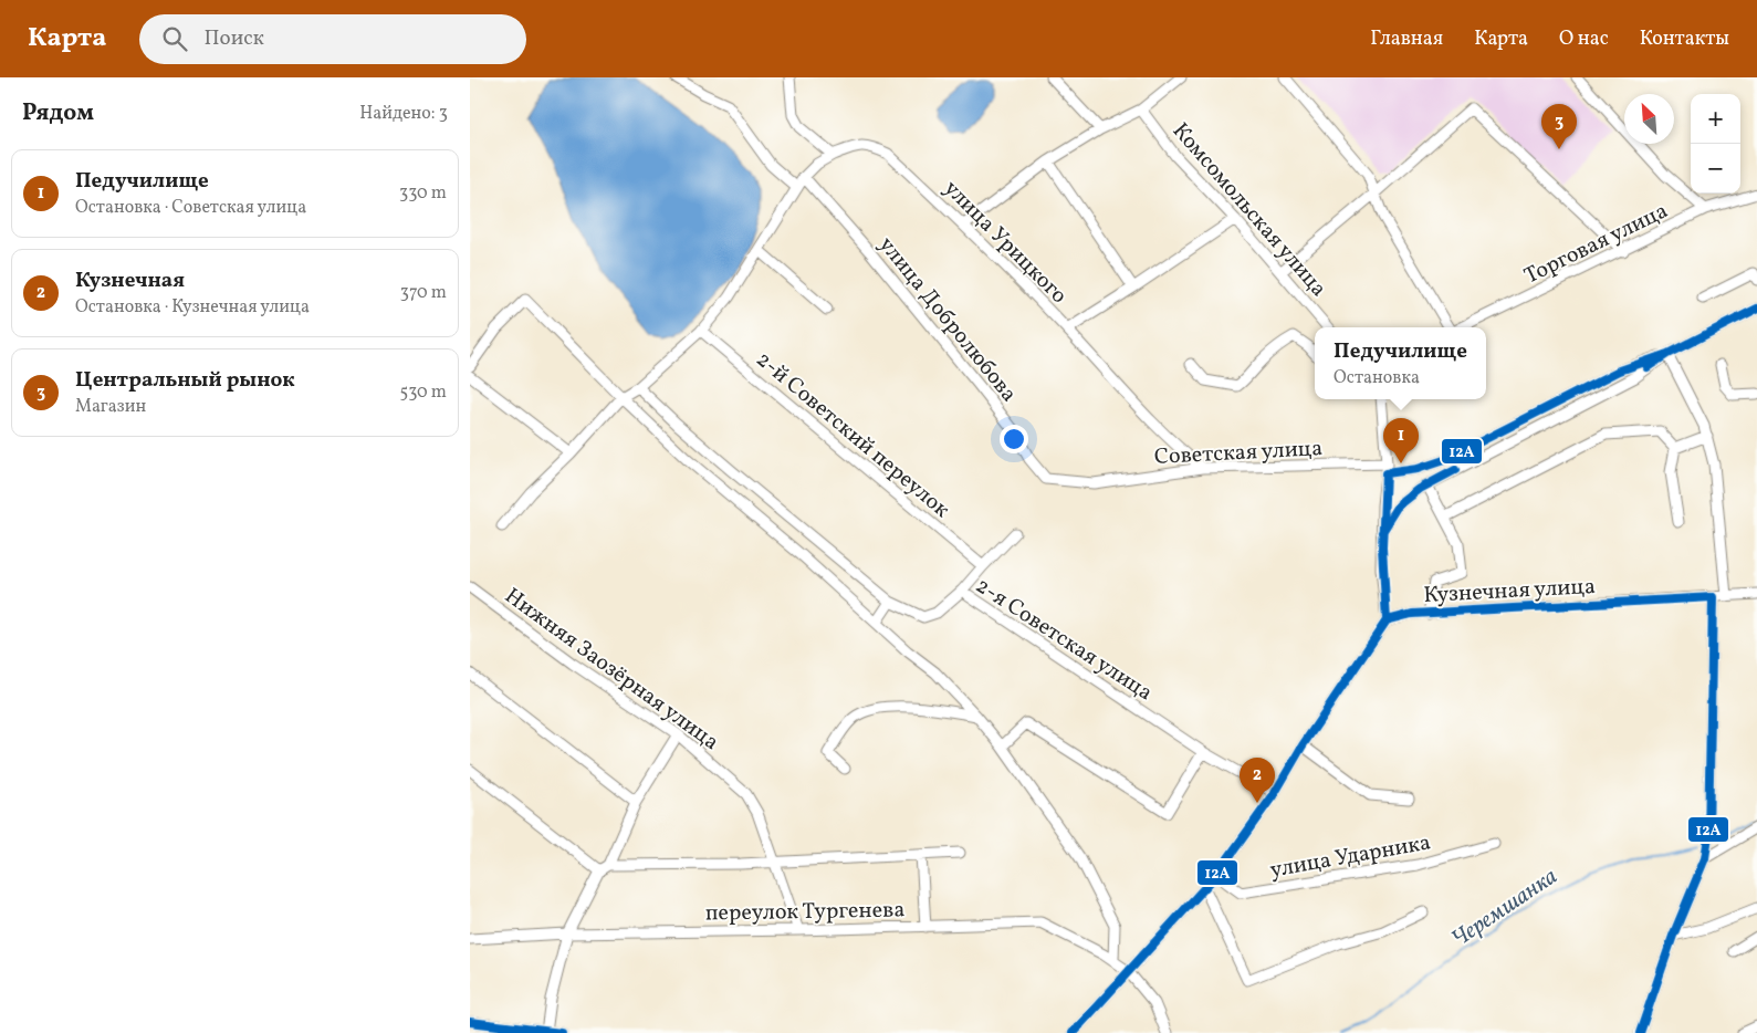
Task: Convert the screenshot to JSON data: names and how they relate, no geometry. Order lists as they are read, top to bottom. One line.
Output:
{"streets":{"street":["Комсомольская улица","улица Урицкого","Торговая улица","улица Добролюбова","2-й Советский переулок","Советская улица","Кузнечная улица","2-я Советская улица","Нижняя Заозёрная улица","улица Ударника","переулок Тургенева"]},"crossings":[["улица Урицкого","улица Добролюбова"],["улица Урицкого","2-й Советский переулок"],["улица Урицкого","Советская улица"],["улица Урицкого","2-я Советская улица"],["улица Добролюбова","Советская улица"],["Нижняя Заозёрная улица","переулок Тургенева"]],"water":["Черемшанка"],"lines":["transit line 12А"],"north":"top left","page":{"header":"Карта","search":"Поиск","nav":["Главная","Карта","О нас","Контакты"],"heading":["Рядом","Найдено: 3"],"map_buttons":["+","−"],"pins":["3","1","2"],"list":[{"mark":"1","name":"Педучилище","note":"Остановка · Советская улица","value":"330 m"},{"mark":"2","name":"Кузнечная","note":"Остановка · Кузнечная улица","value":"370 m"},{"mark":"3","name":"Центральный рынок","note":"Магазин","value":"530 m"}],"popup":["Педучилище","Остановка"]}}
